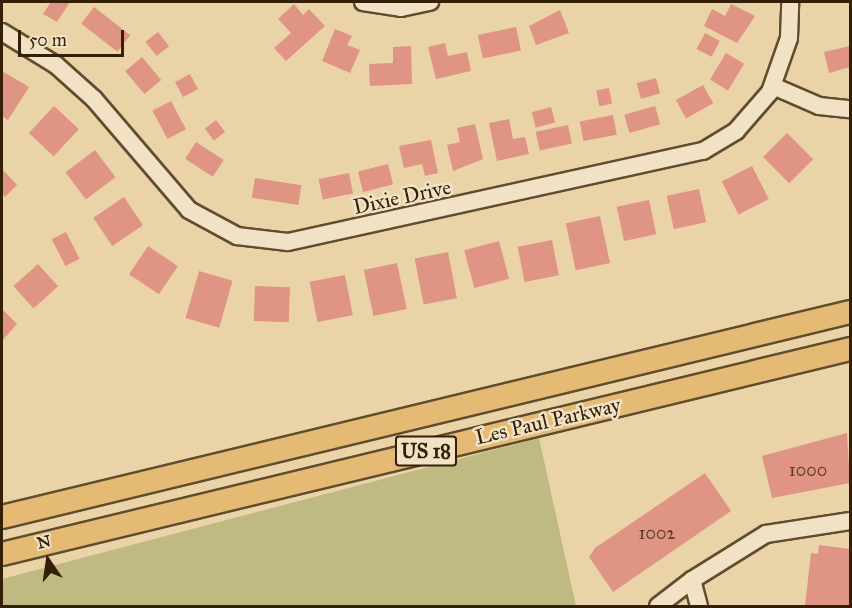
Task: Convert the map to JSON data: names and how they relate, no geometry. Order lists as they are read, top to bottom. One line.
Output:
{"streets":{"main road":["Les Paul Parkway","US 18"],"street":["Dixie Drive"]},"house_numbers":["1000","1002"],"scale_bar":"50 m","north":"top"}
